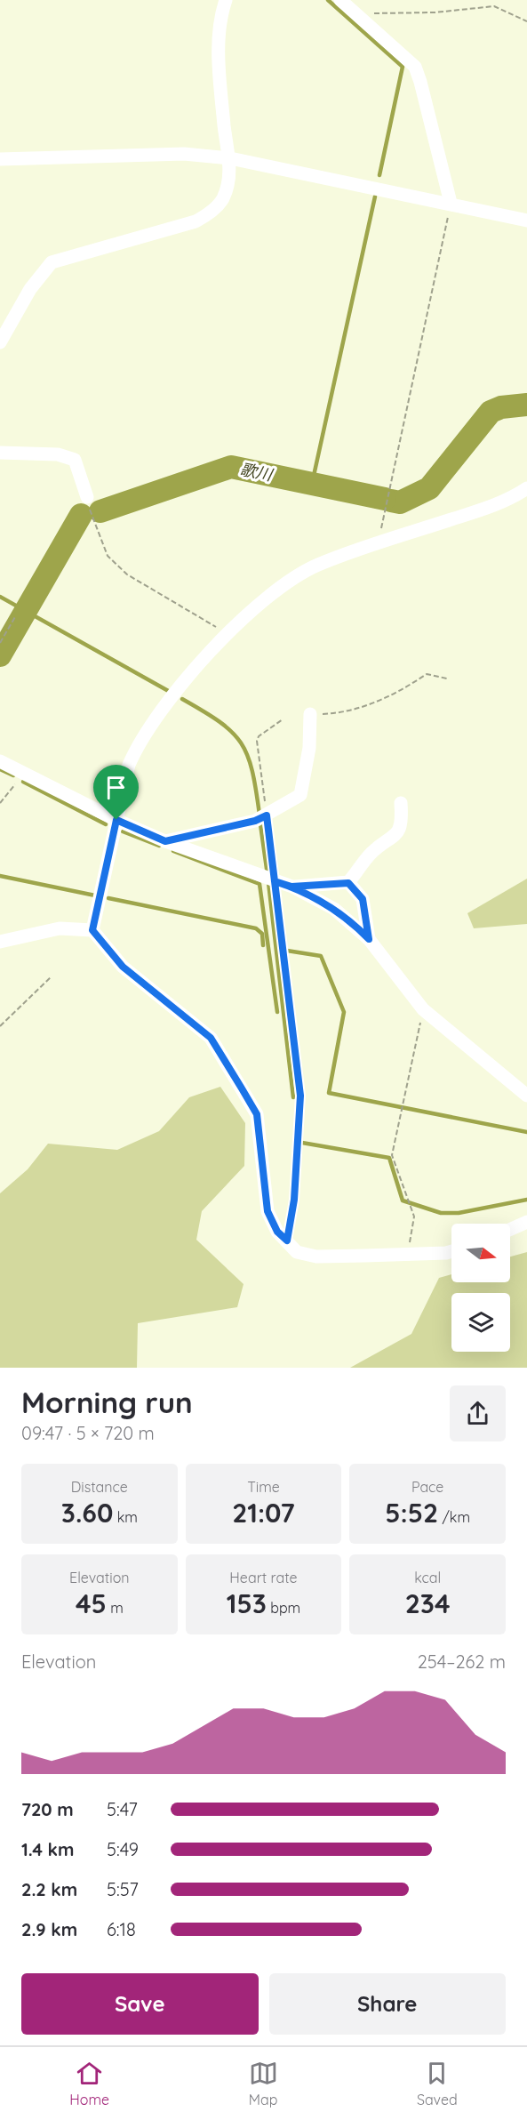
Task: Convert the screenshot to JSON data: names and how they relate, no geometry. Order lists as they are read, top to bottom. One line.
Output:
{"water":["歌川"],"north":"right","page":{"heading":["Morning run","09:47 · 5 × 720 m"],"stats":[["Distance","3.60 km"],["Time","21:07"],["Pace","5:52 /km"],["Elevation","45 m"],["Heart rate","153 bpm"],["kcal","234"]],"chart":["Elevation","254–262 m"],"list":[{"name":"720 m","note":"5:47"},{"name":"1.4 km","note":"5:49"},{"name":"2.2 km","note":"5:57"},{"name":"2.9 km","note":"6:18"}],"buttons":["Save","Share"],"tabs":["Home","Map","Saved"]}}
